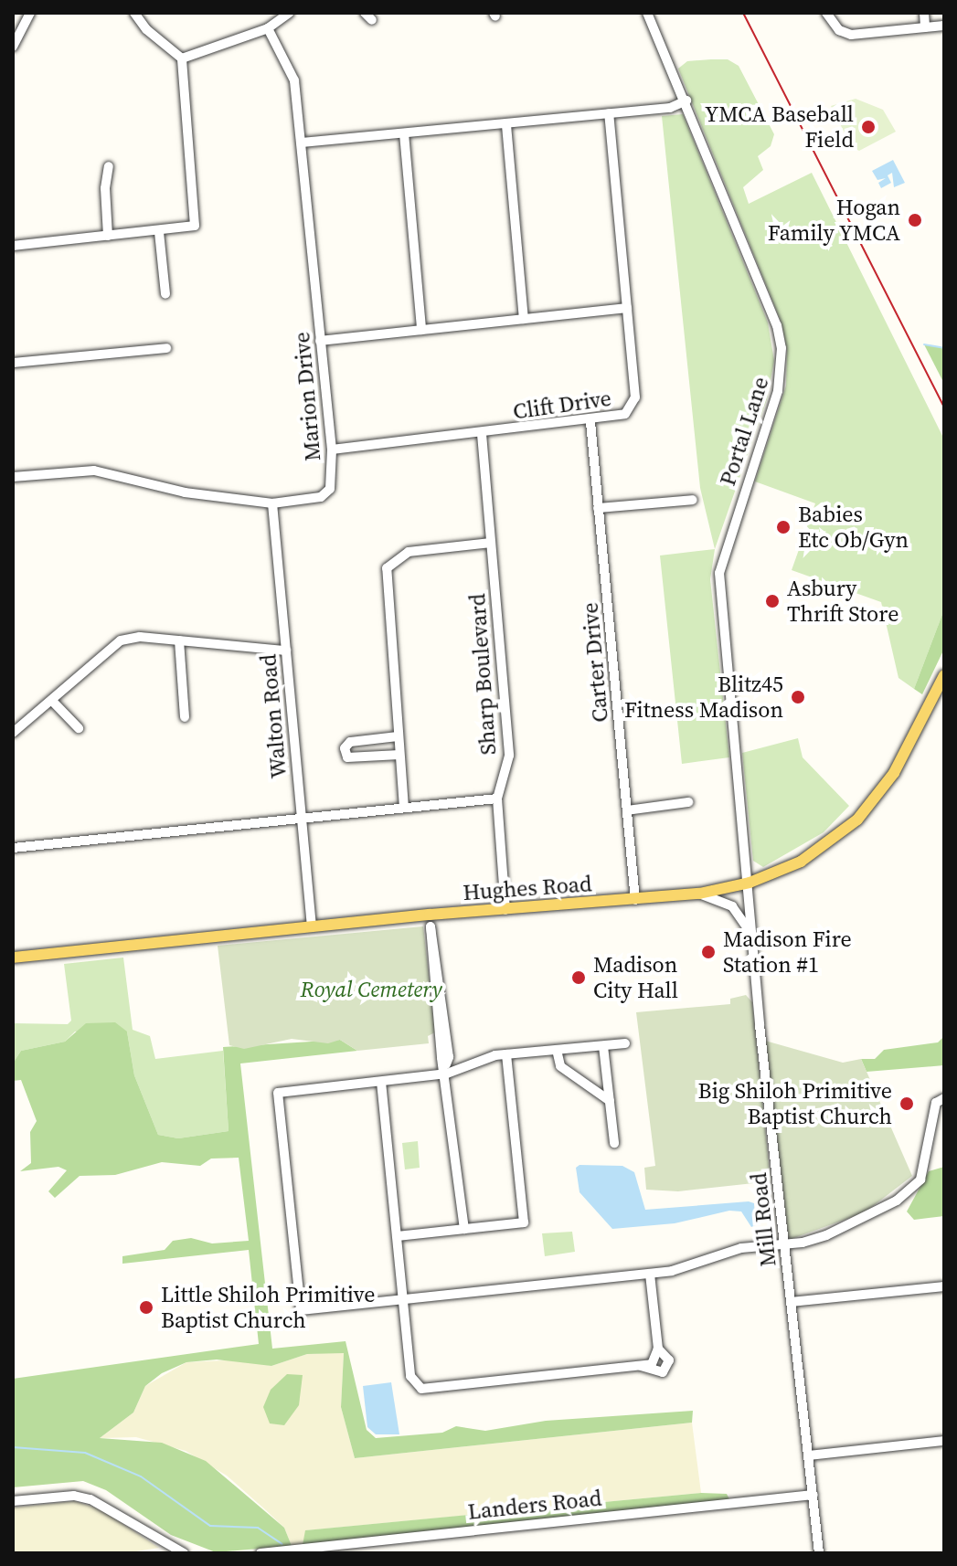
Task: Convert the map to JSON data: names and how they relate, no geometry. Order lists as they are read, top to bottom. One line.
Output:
{"streets":{"main road":["Hughes Road"],"street":["Marion Drive","Clift Drive","Portal Lane","Carter Drive","Sharp Boulevard","Walton Road","Mill Road","Landers Road"]},"crossings":[["Marion Drive","Clift Drive"],["Marion Drive","Walton Road"],["Clift Drive","Carter Drive"],["Clift Drive","Sharp Boulevard"],["Portal Lane","Hughes Road"],["Portal Lane","Mill Road"],["Carter Drive","Hughes Road"],["Sharp Boulevard","Hughes Road"],["Walton Road","Hughes Road"],["Hughes Road","Mill Road"],["Mill Road","Landers Road"]],"parks":["Royal Cemetery"],"places":["YMCA Baseball Field","Hogan Family YMCA","Babies Etc Ob/Gyn","Asbury Thrift Store","Blitz45 Fitness Madison","Madison Fire Station #1","Madison City Hall","Big Shiloh Primitive Baptist Church","Little Shiloh Primitive Baptist Church"]}
